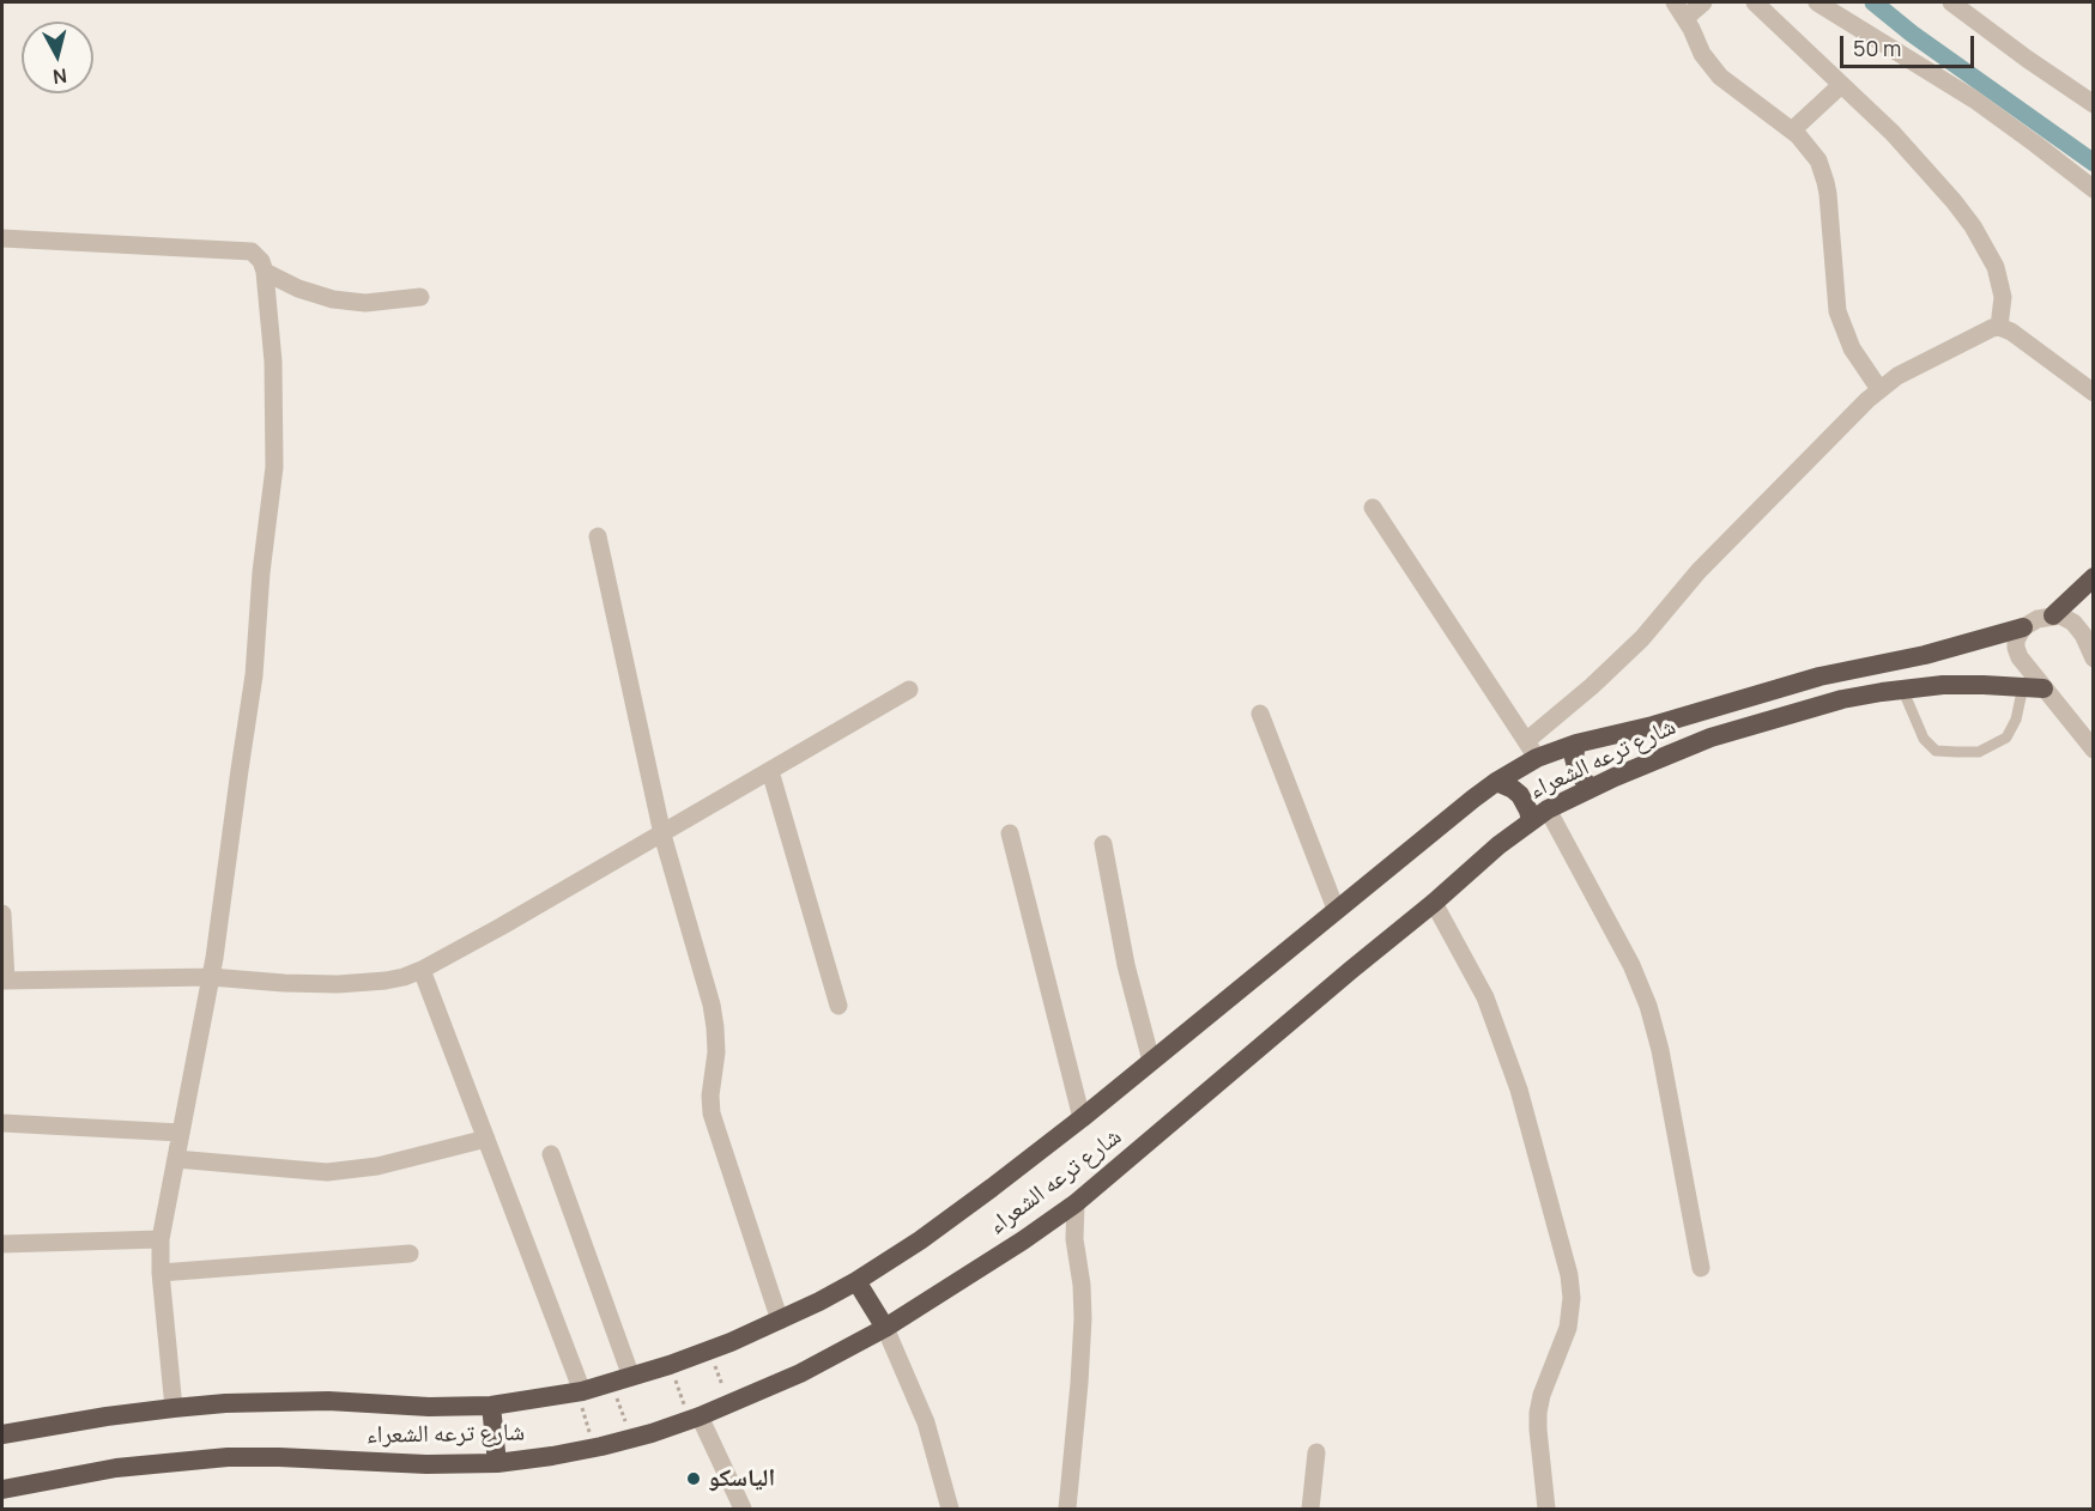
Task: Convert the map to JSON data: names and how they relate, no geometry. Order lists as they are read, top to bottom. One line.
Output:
{"streets":{"highway":["شارع ترعه الشعراء"]},"places":["الياسكو"],"scale_bar":"50 m","north":"bottom"}
